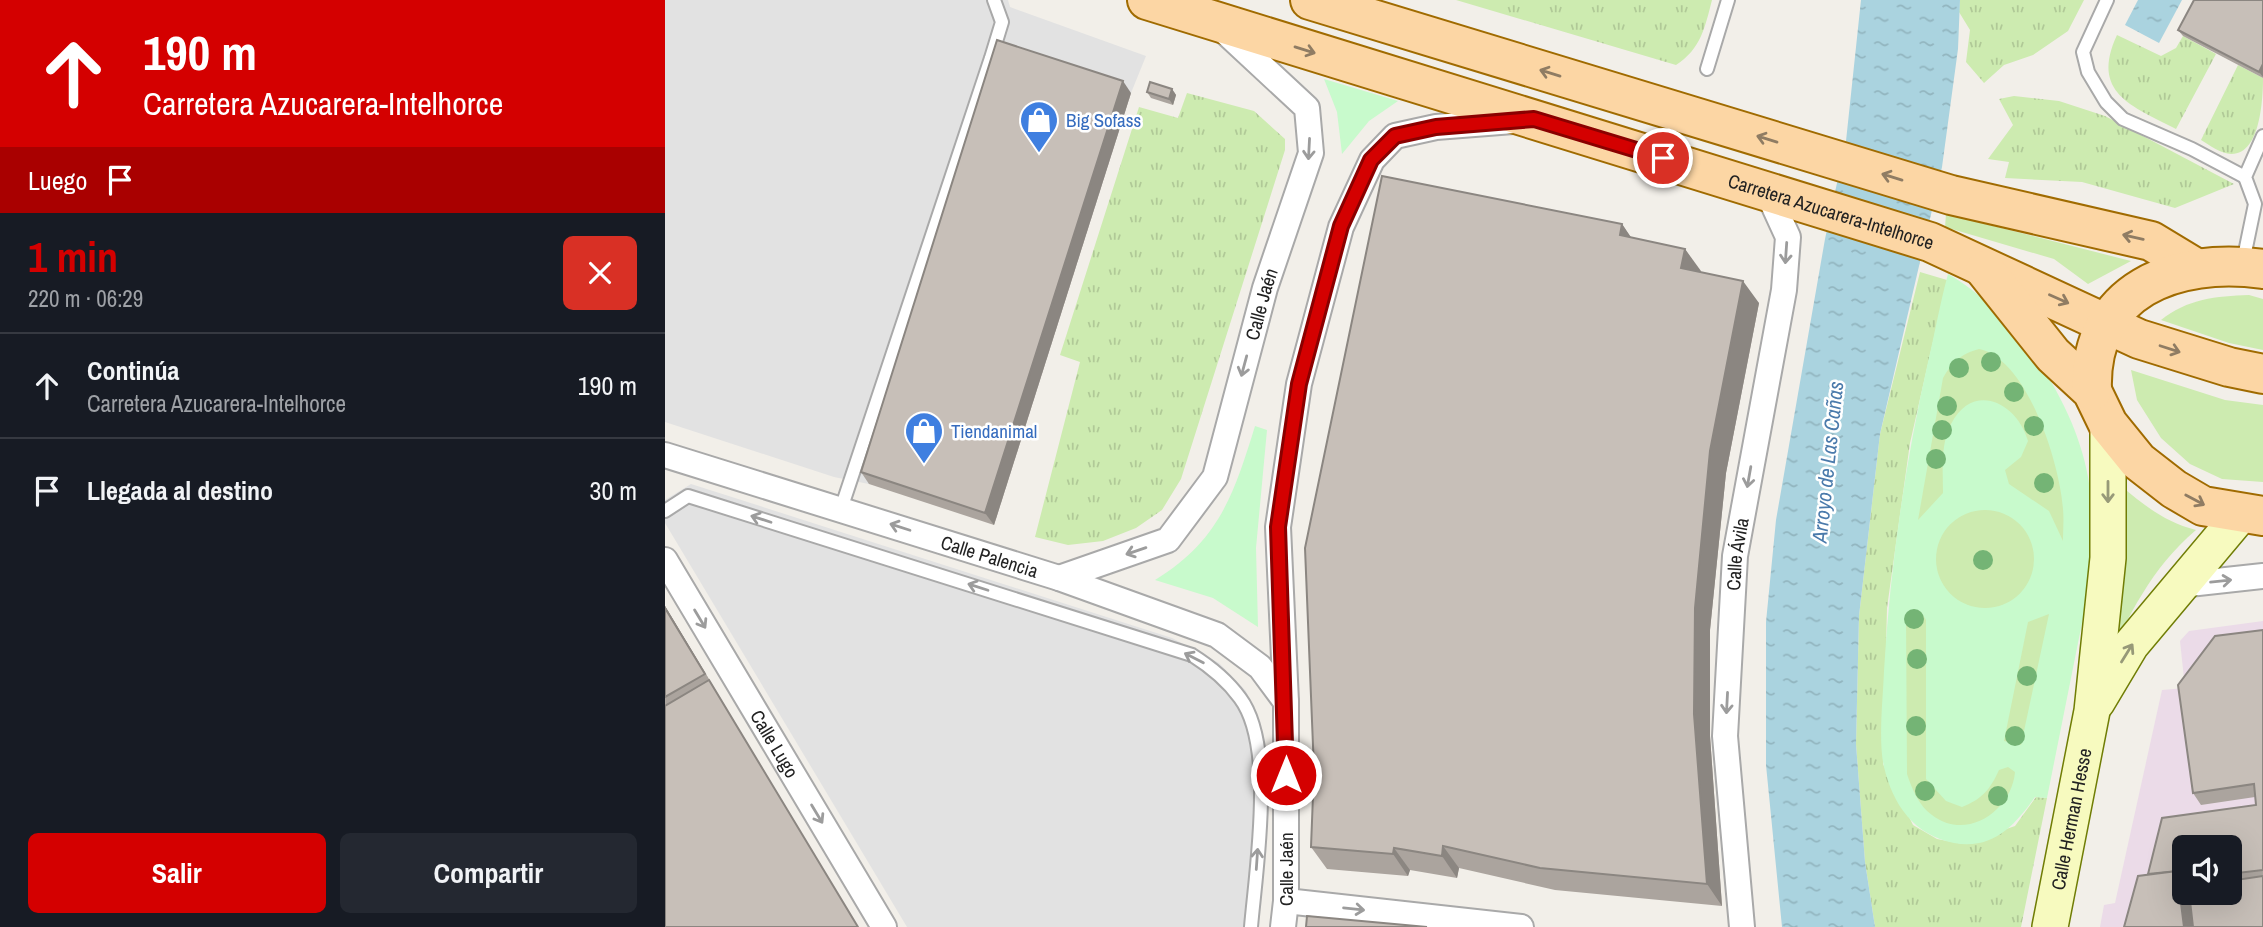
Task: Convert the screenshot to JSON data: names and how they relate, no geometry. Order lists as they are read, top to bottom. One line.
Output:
{"streets":{"main road":["Carretera Azucarera-Intelhorce","Calle Herman Hesse"],"street":["Calle Jaén","Calle Palencia","Calle Ávila","Calle Lugo"]},"crossings":[["Carretera Azucarera-Intelhorce","Calle Jaén"],["Carretera Azucarera-Intelhorce","Calle Ávila"],["Calle Jaén","Calle Palencia"]],"one_way":["Calle Ávila","Calle Lugo"],"water":["Arroyo de Las Cañas"],"places":{"shop":["Big Sofass","Tiendanimal"]},"page":{"turn":["190 m","Carretera Azucarera-Intelhorce"],"then":"Luego","heading":["1 min","220 m · 06:29"],"list":[{"name":"Continúa","note":"Carretera Azucarera-Intelhorce","value":"190 m"},{"name":"Llegada al destino","value":"30 m"}],"buttons":["Salir","Compartir"]}}
